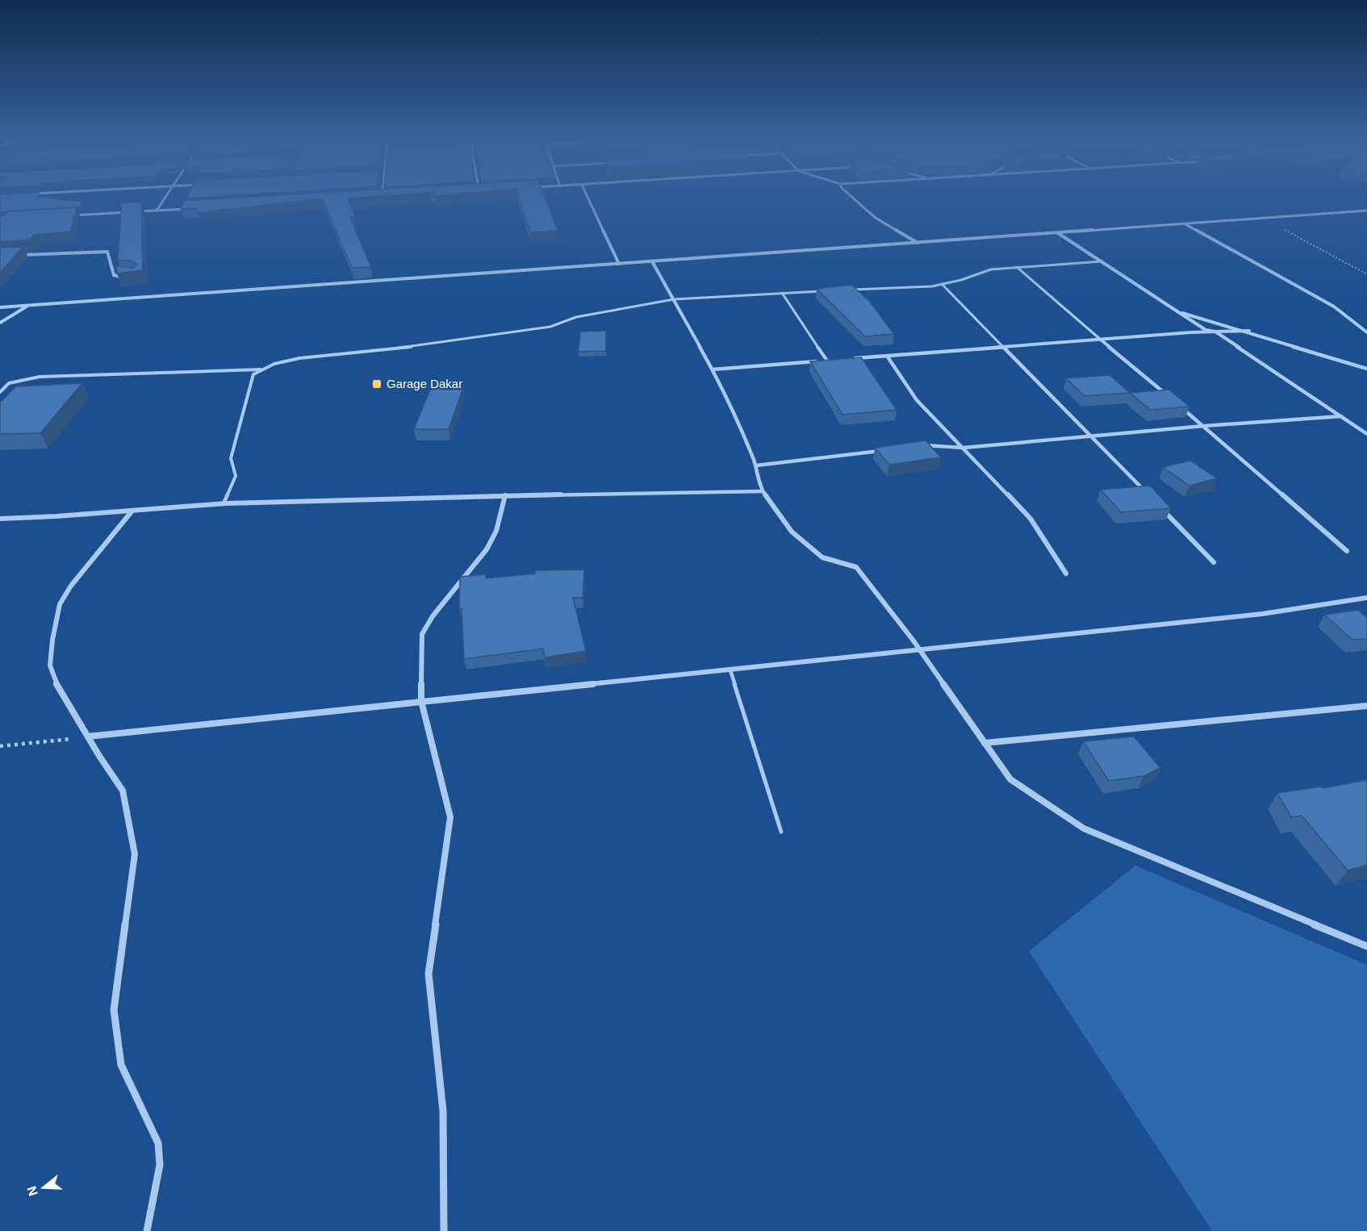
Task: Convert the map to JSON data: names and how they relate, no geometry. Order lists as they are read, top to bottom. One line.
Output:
{"places":{"transit":["Garage Dakar"]},"north":"left"}
